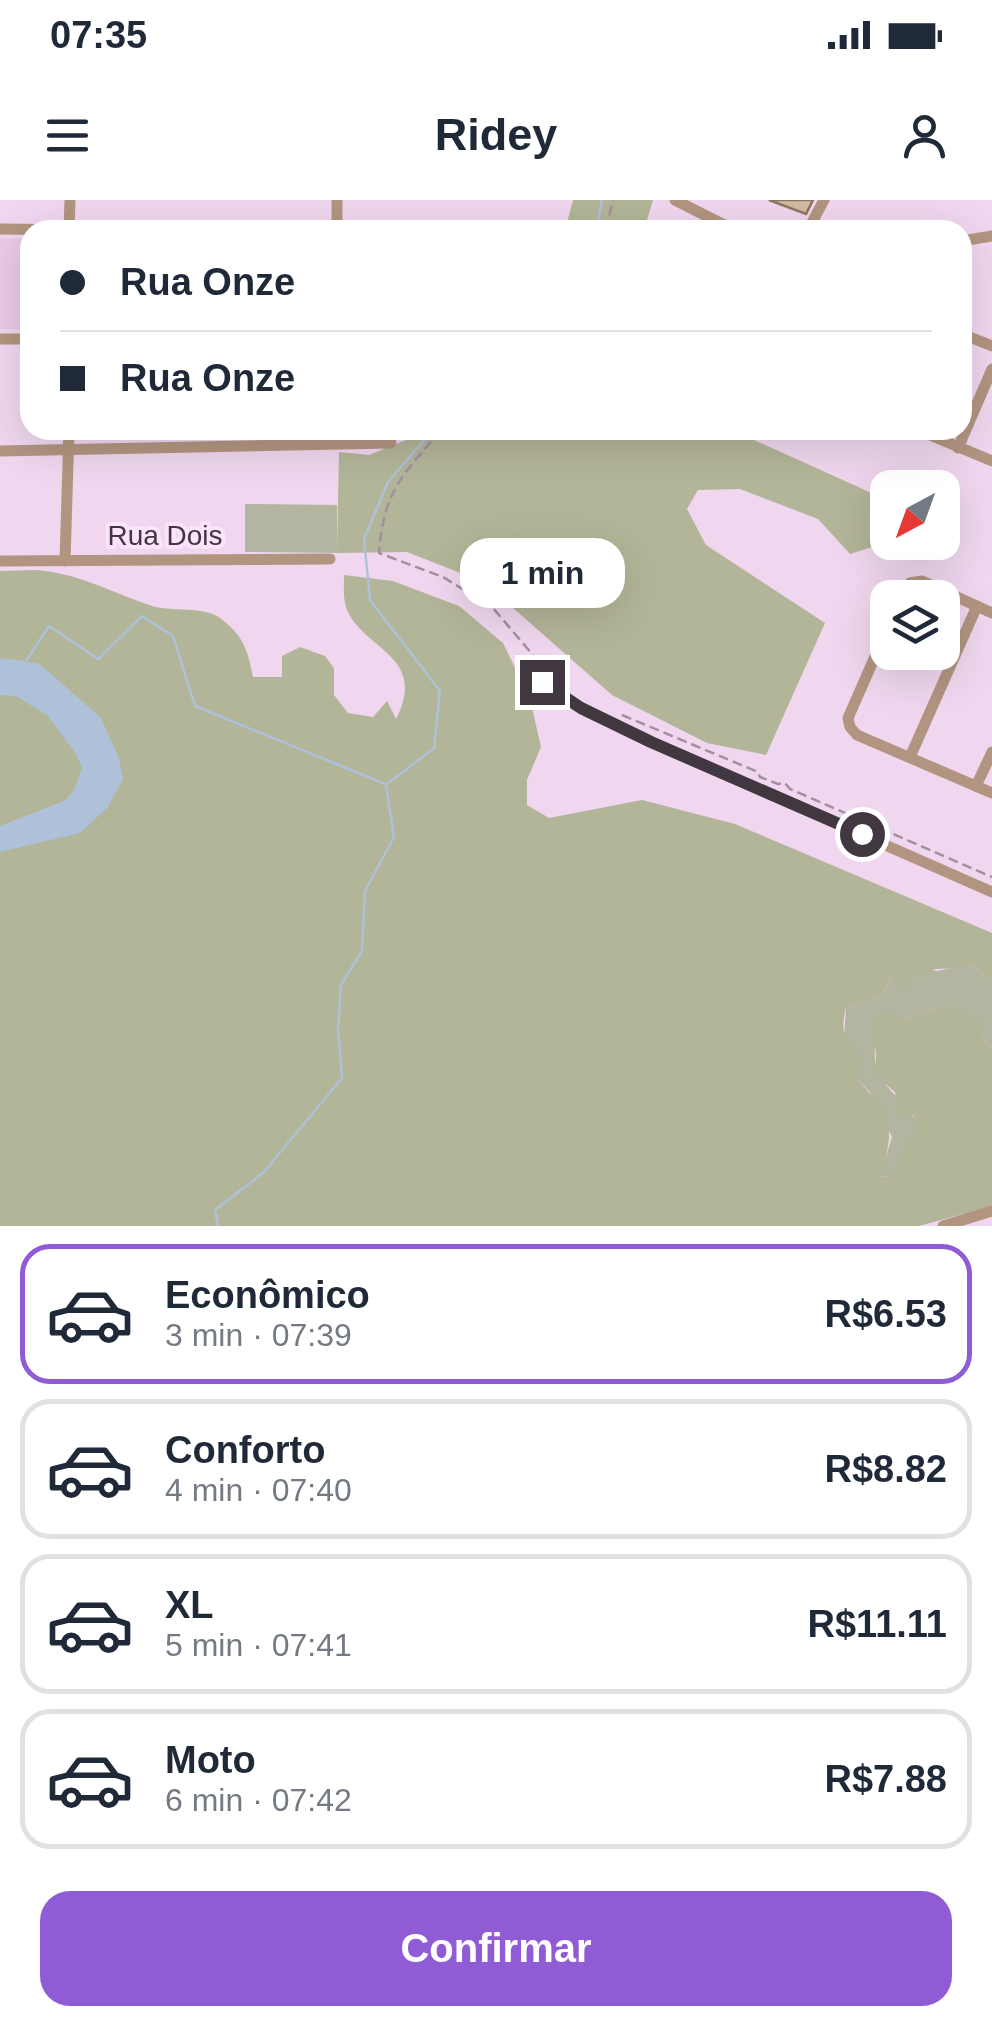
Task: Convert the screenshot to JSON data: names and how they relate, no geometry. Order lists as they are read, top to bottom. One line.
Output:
{"streets":{"street":["Rua Dois"]},"north":"bottom left","page":{"status":"07:35","header":"Ridey","banner":["Rua Onze","Rua Onze"],"bubble":"1 min","list":[{"name":"Econômico","note":"3 min · 07:39","value":"R$6.53"},{"name":"Conforto","note":"4 min · 07:40","value":"R$8.82"},{"name":"XL","note":"5 min · 07:41","value":"R$11.11"},{"name":"Moto","note":"6 min · 07:42","value":"R$7.88"}],"buttons":"Confirmar"}}
